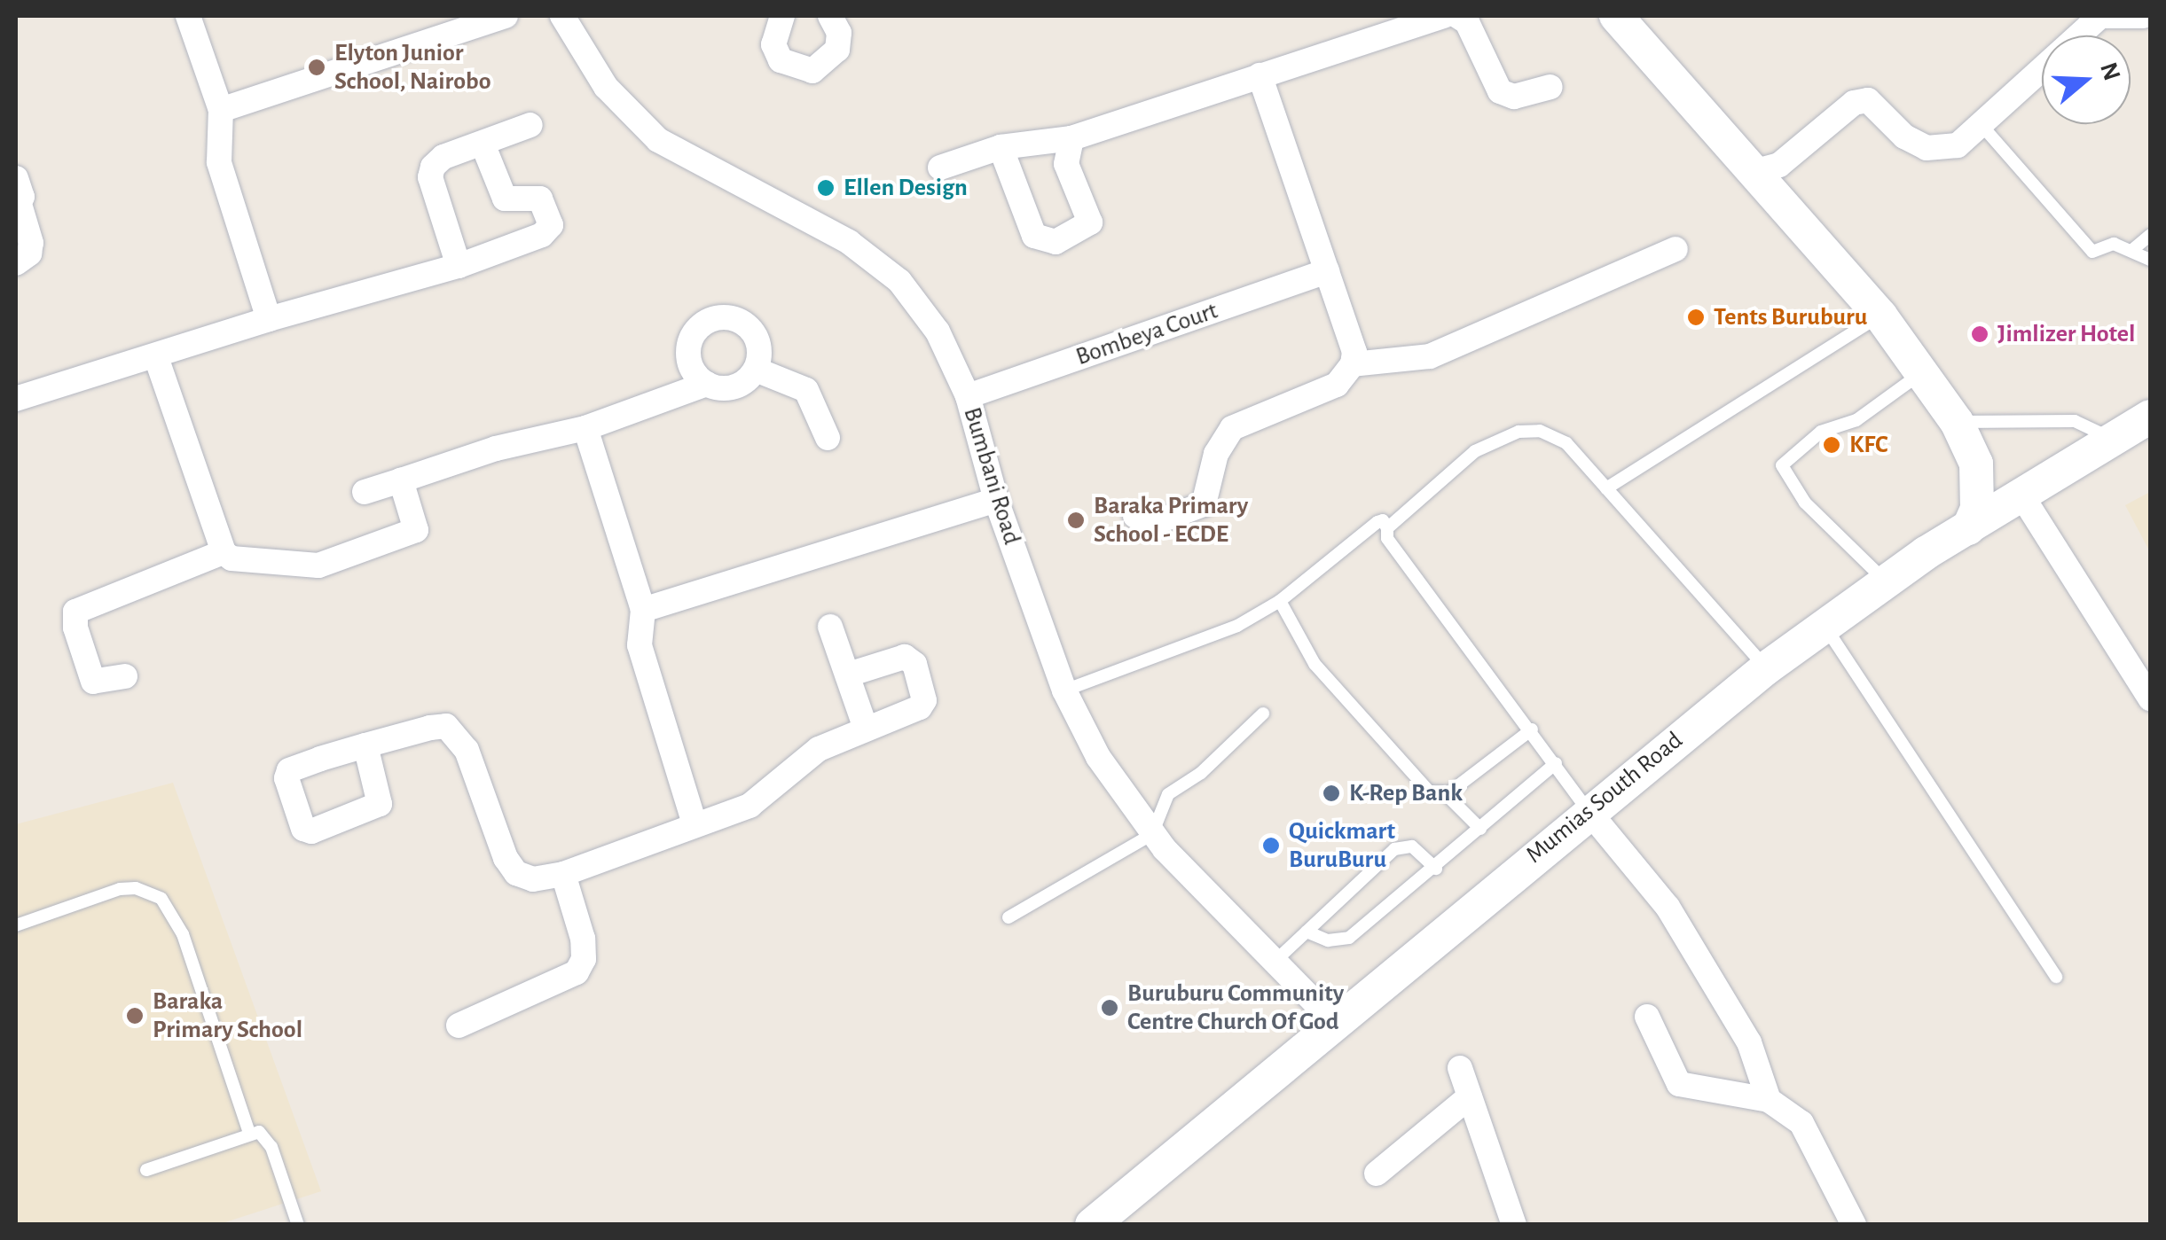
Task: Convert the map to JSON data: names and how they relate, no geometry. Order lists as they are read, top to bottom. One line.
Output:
{"streets":{"main road":["Mumias South Road"],"street":["Bombeya Court","Bumbani Road"]},"crossings":[["Bombeya Court","Bumbani Road"],["Bumbani Road","Mumias South Road"]],"places":["Elyton Junior School, Nairobo","Ellen Design","Tents Buruburu","Jimlizer Hotel","KFC","Baraka Primary School - ECDE","K-Rep Bank","Quickmart BuruBuru","Buruburu Community Centre Church Of God","Baraka Primary School"],"north":"right"}
